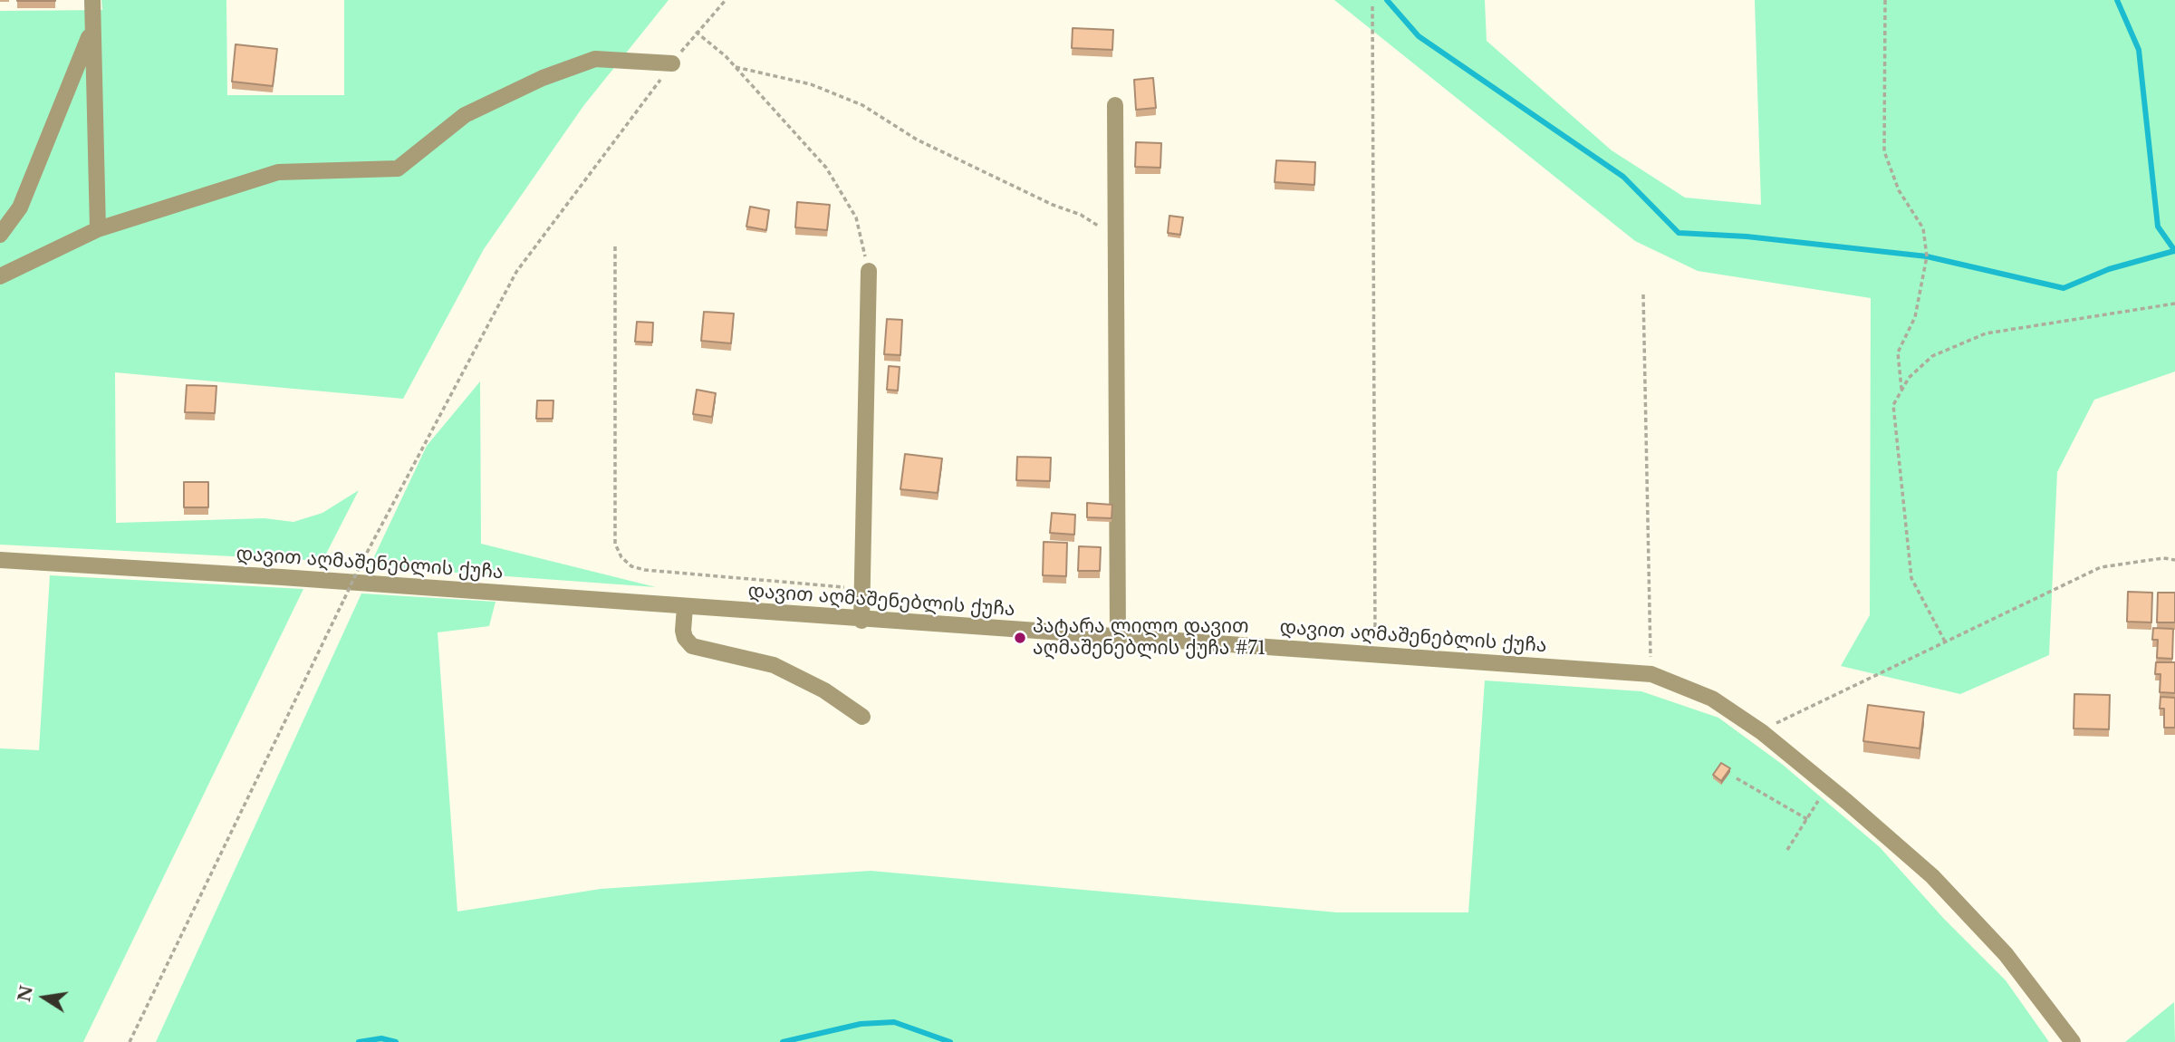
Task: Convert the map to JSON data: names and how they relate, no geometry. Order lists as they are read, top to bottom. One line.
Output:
{"streets":{"street":["დავით აღმაშენებლის ქუჩა"]},"places":["პატარა ლილო დავით აღმაშენებლის ქუჩა #71"],"north":"left"}
